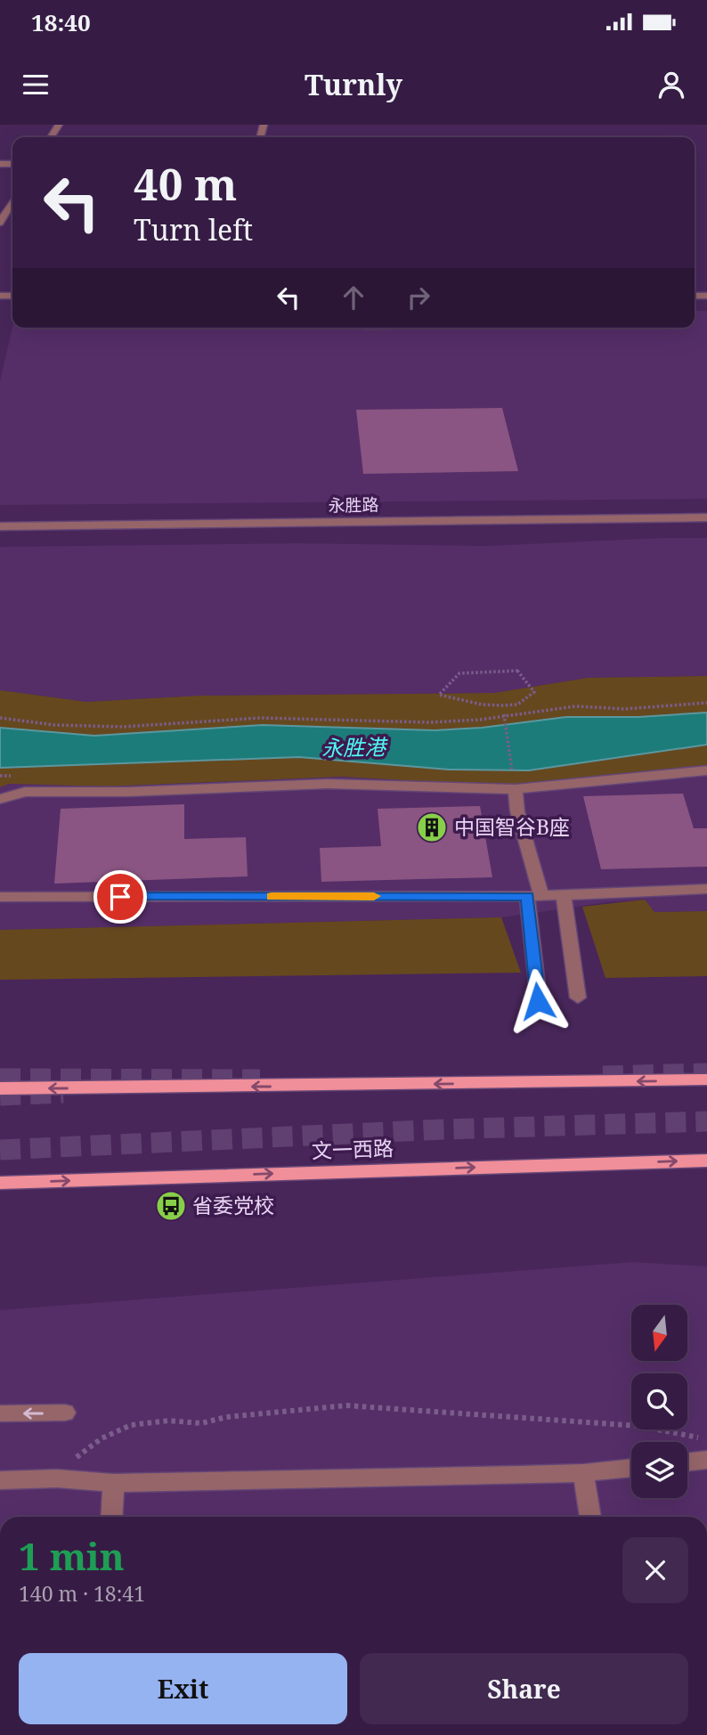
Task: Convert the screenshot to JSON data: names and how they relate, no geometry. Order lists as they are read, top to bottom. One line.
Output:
{"streets":{"main road":["文一西路"],"street":["永胜路"]},"water":["永胜港"],"places":{"building":["中国智谷B座"],"bus stop":["省委党校"]},"north":"bottom","page":{"status":"18:40","header":"Turnly","turn":["40 m","Turn left"],"heading":["1 min","140 m · 18:41"],"buttons":["Exit","Share"]}}
